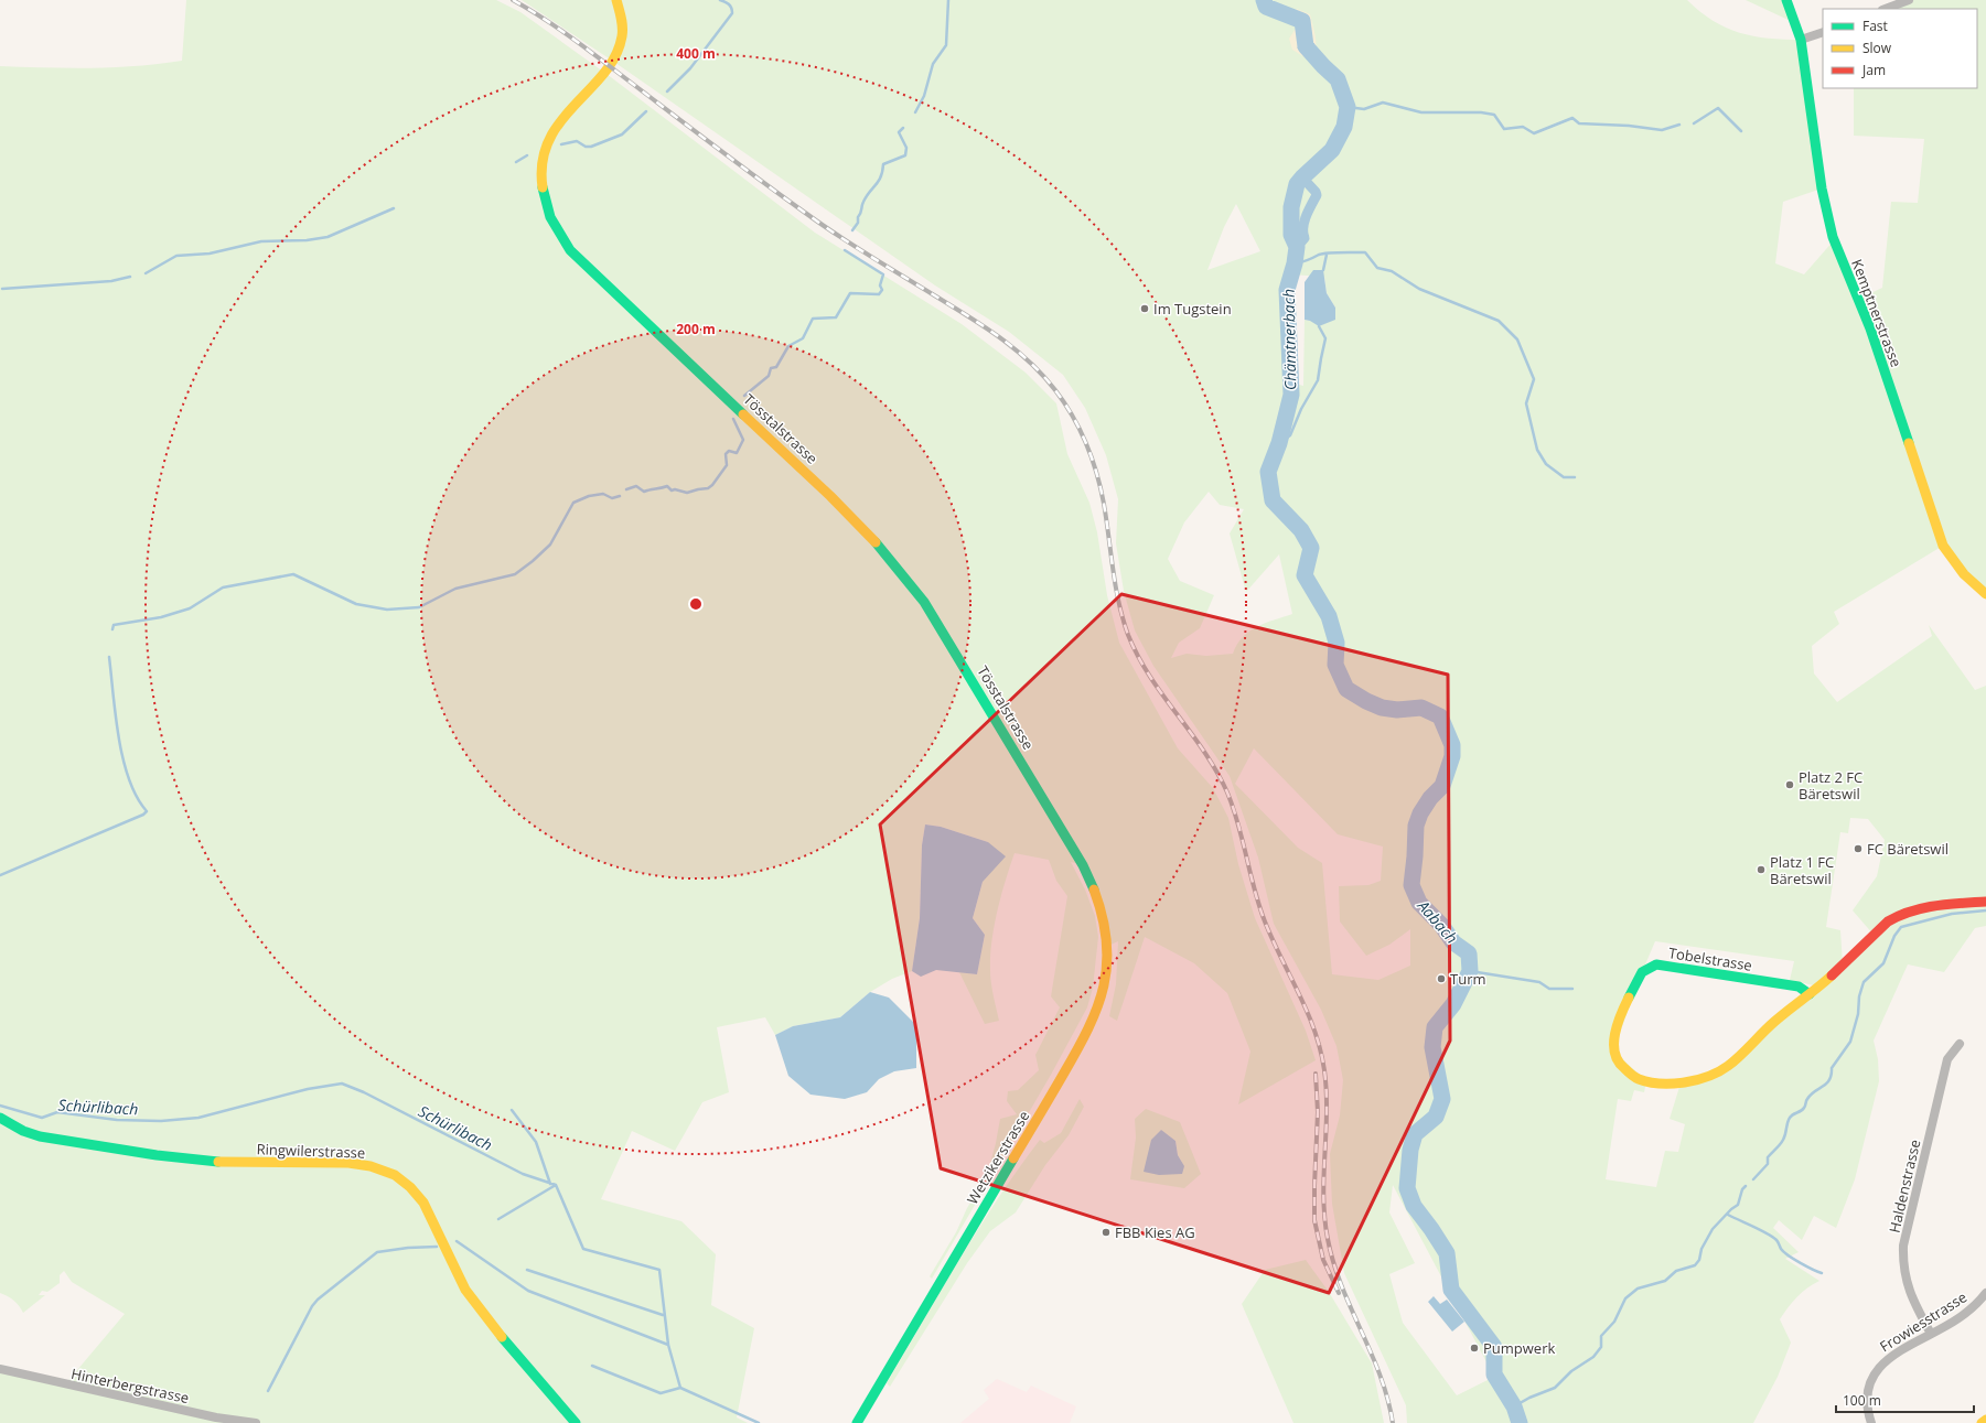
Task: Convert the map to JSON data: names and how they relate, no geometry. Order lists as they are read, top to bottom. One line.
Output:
{"streets":{"street":["Kemptnerstrasse","Tösstalstrasse","Tobelstrasse","Ringwilerstrasse","Wetzikerstrasse","Haldenstrasse","Frowiesstrasse","Hinterbergstrasse"]},"crossings":[["Tösstalstrasse","Wetzikerstrasse"],["Haldenstrasse","Frowiesstrasse"]],"water":["Chämtnerbach","Aabach","Schürlibach"],"places":["Im Tugstein","Platz 2 FC Bäretswil","FC Bäretswil","Platz 1 FC Bäretswil","Turm","FBB Kies AG","Pumpwerk"],"legend":["Fast","Slow","Jam"],"scale_bar":"100 m","rings":["400 m","200 m"]}
